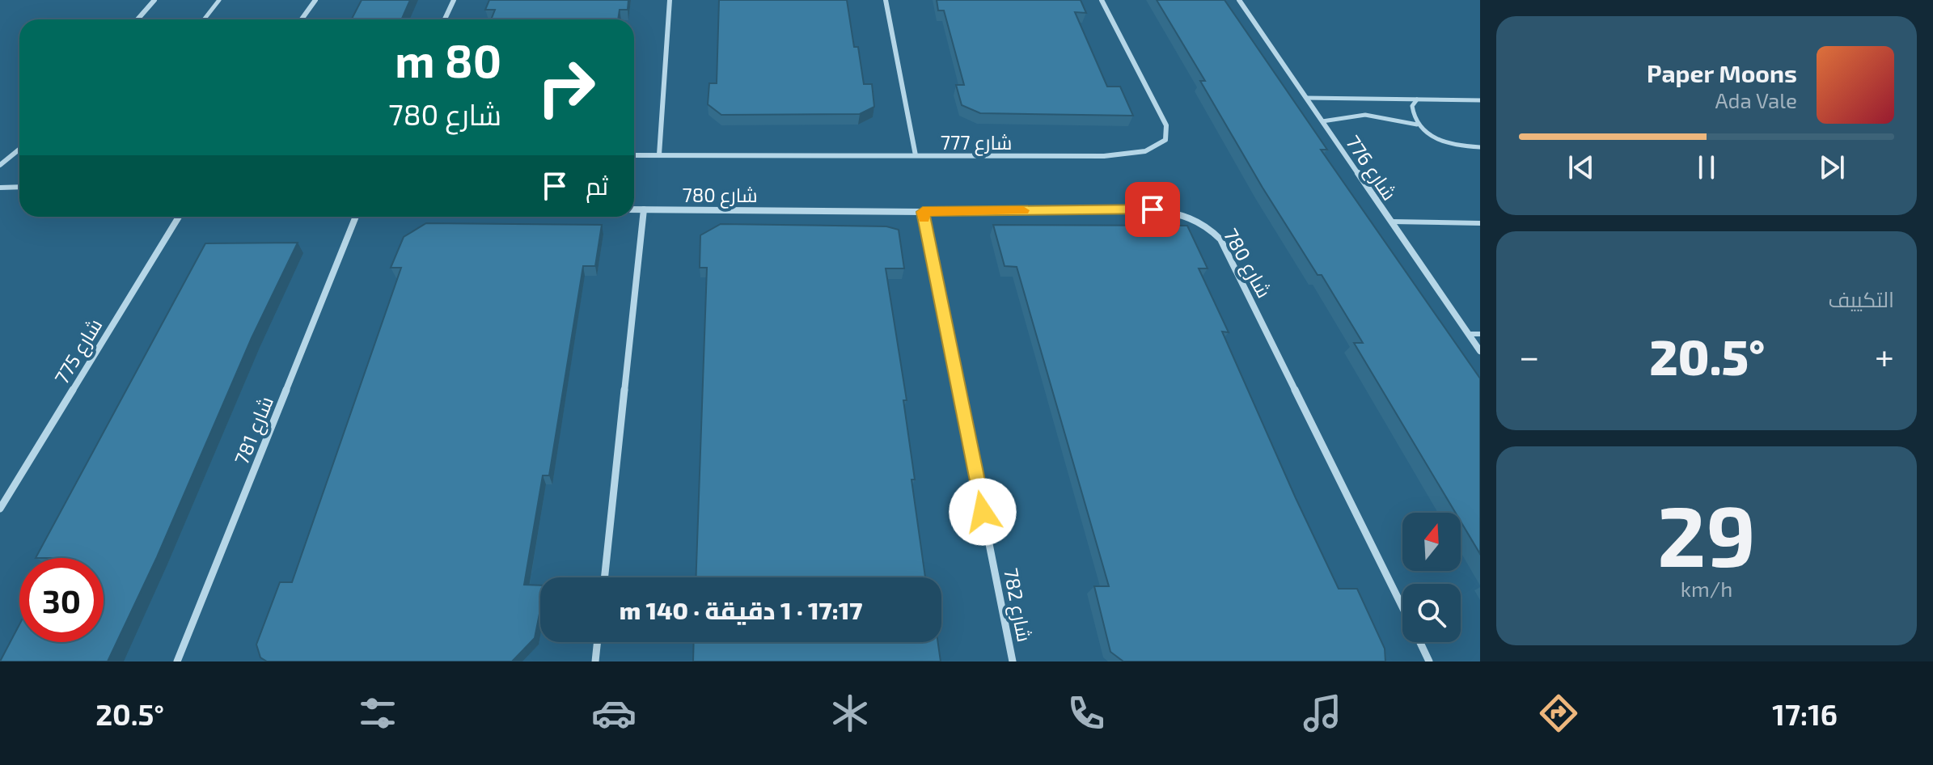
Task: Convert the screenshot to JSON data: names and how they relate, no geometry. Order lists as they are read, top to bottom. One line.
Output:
{"streets":{"street":["شارع 777","شارع 776","شارع 780","شارع 775","شارع 781","شارع 782"]},"crossings":[["شارع 780","شارع 782"]],"north":"top","page":{"turn":["80 m","شارع 780"],"song":["Paper Moons","Ada Vale"],"then":"ثم","tile":["التكييف",["29","km/h"]],"heat":["−","20.5°","+"],"limit":"30","trip":"17:17 · 1 دقيقة · 140 m","tabs":["17:16","20.5°"]}}
